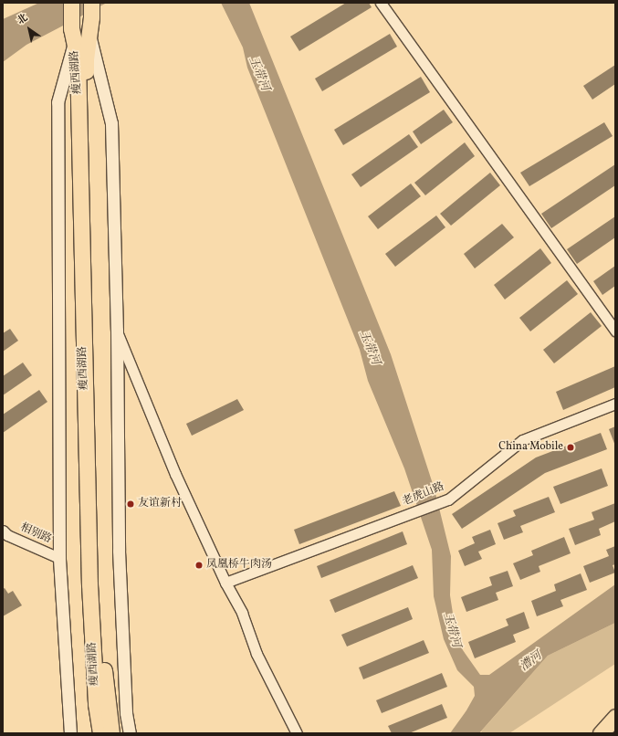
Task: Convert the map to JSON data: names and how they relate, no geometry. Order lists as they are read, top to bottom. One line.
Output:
{"streets":{"main road":["瘦西湖路"],"street":["老虎山路","相别路"]},"water":["玉带河","漕河"],"places":["China Mobile","友谊新村","凤凰桥牛肉汤"],"north":"top left"}
